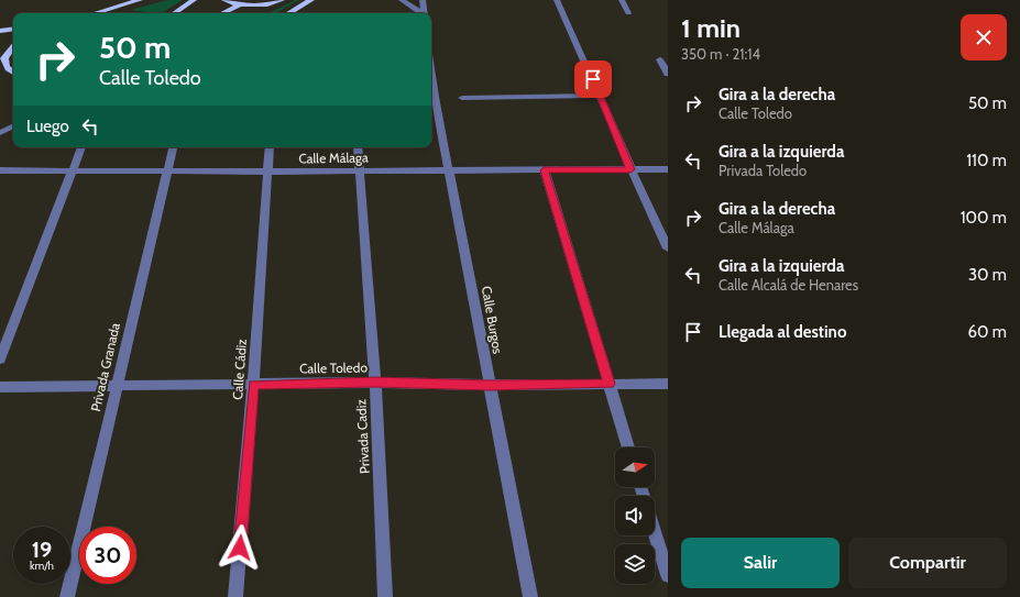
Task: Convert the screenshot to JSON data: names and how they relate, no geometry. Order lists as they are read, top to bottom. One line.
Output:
{"streets":{"street":["Calle Málaga","Calle Burgos","Privada Granada","Calle Toledo","Calle Cádiz","Privada Cadiz"]},"crossings":[["Calle Málaga","Calle Burgos"],["Calle Málaga","Privada Granada"],["Calle Málaga","Calle Cádiz"],["Calle Málaga","Privada Cadiz"],["Calle Burgos","Calle Toledo"],["Privada Granada","Calle Toledo"],["Calle Toledo","Calle Cádiz"],["Calle Toledo","Privada Cadiz"]],"north":"right","page":{"heading":["1 min","350 m · 21:14"],"turn":["50 m","Calle Toledo"],"list":[{"name":"Gira a la derecha","note":"Calle Toledo","value":"50 m"},{"name":"Gira a la izquierda","note":"Privada Toledo","value":"110 m"},{"name":"Gira a la derecha","note":"Calle Málaga","value":"100 m"},{"name":"Gira a la izquierda","note":"Calle Alcalá de Henares","value":"30 m"},{"name":"Llegada al destino","value":"60 m"}],"then":"Luego","speed":"19 km/h","limit":"30","buttons":["Salir","Compartir"]}}
